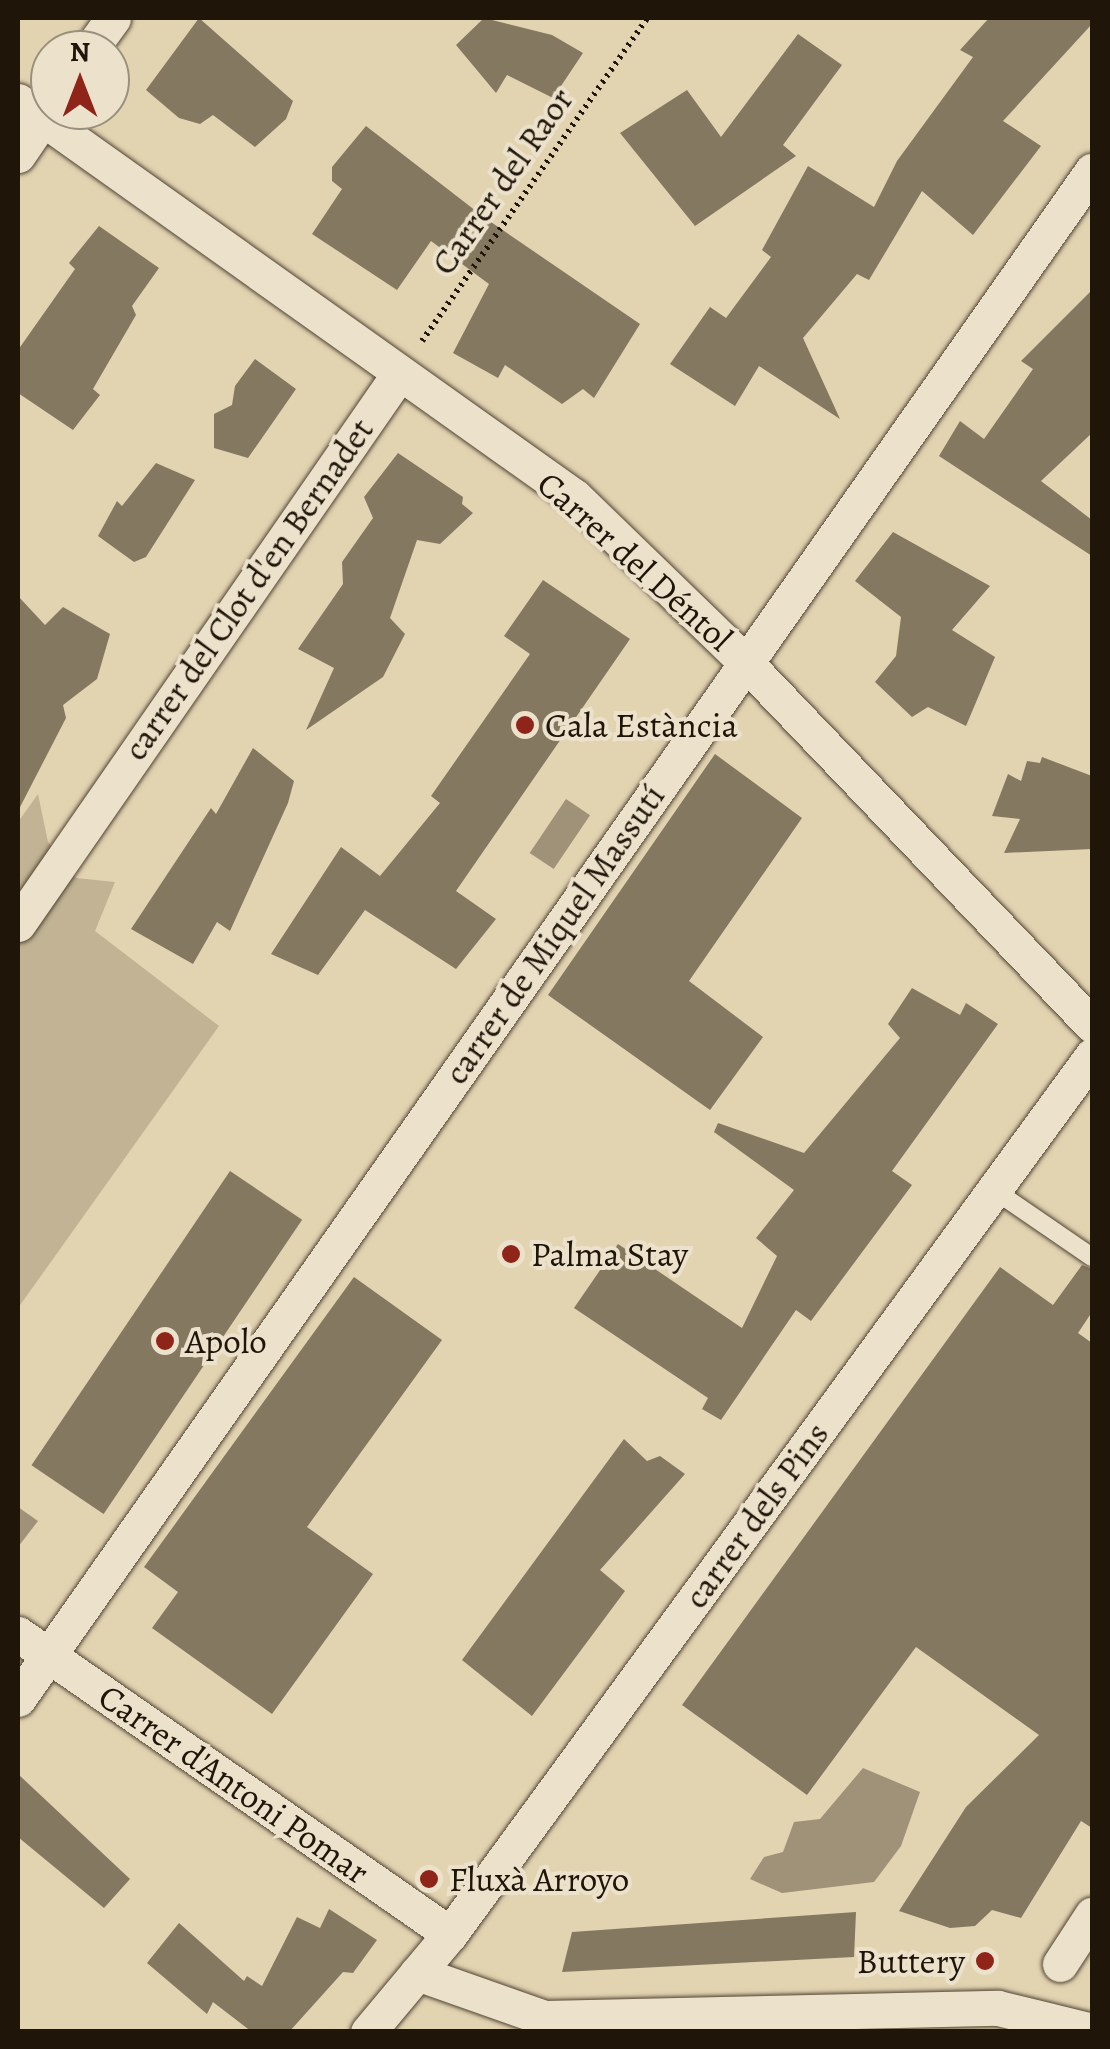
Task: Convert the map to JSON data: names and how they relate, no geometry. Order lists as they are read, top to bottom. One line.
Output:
{"streets":{"street":["Carrer del Déntol","carrer del Clot d'en Bernadet","carrer de Miquel Massutí","carrer dels Pins","Carrer d'Antoni Pomar"],"path":["Carrer del Raor"]},"crossings":[["Carrer del Raor","Carrer del Déntol"],["Carrer del Raor","carrer del Clot d'en Bernadet"],["Carrer del Déntol","carrer del Clot d'en Bernadet"],["Carrer del Déntol","carrer de Miquel Massutí"],["carrer de Miquel Massutí","Carrer d'Antoni Pomar"],["carrer dels Pins","Carrer d'Antoni Pomar"]],"places":["Cala Estància","Palma Stay","Apolo","Fluxà Arroyo","Buttery"],"north":"top"}
